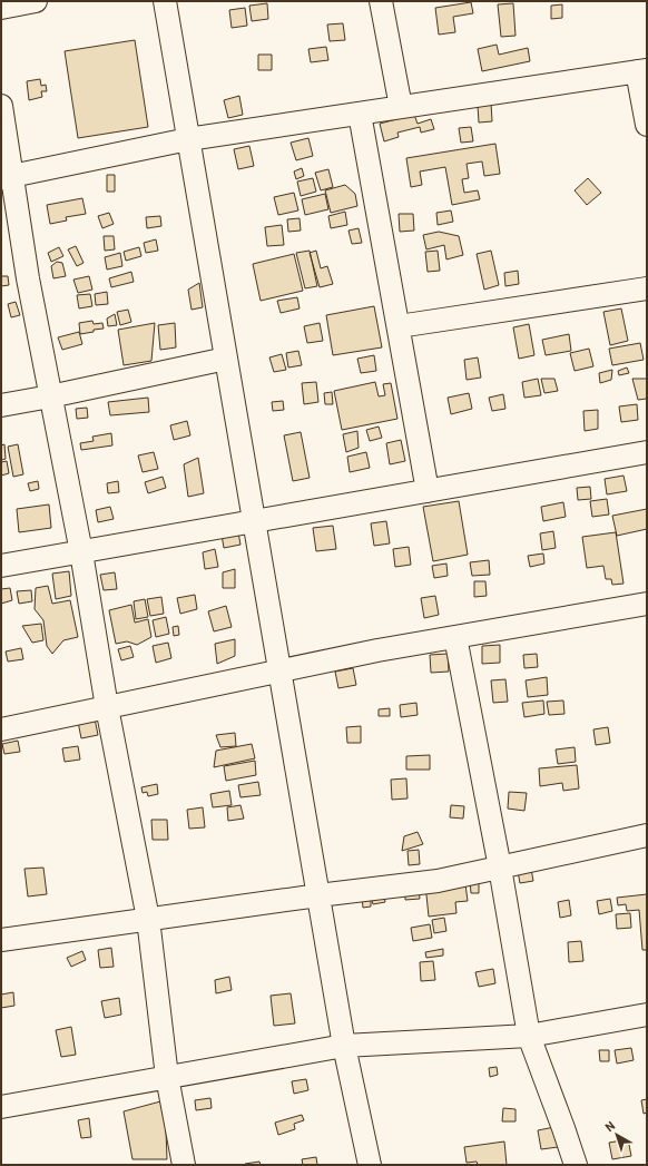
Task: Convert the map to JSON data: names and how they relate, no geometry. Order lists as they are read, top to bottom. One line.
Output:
{"north":"top left"}
